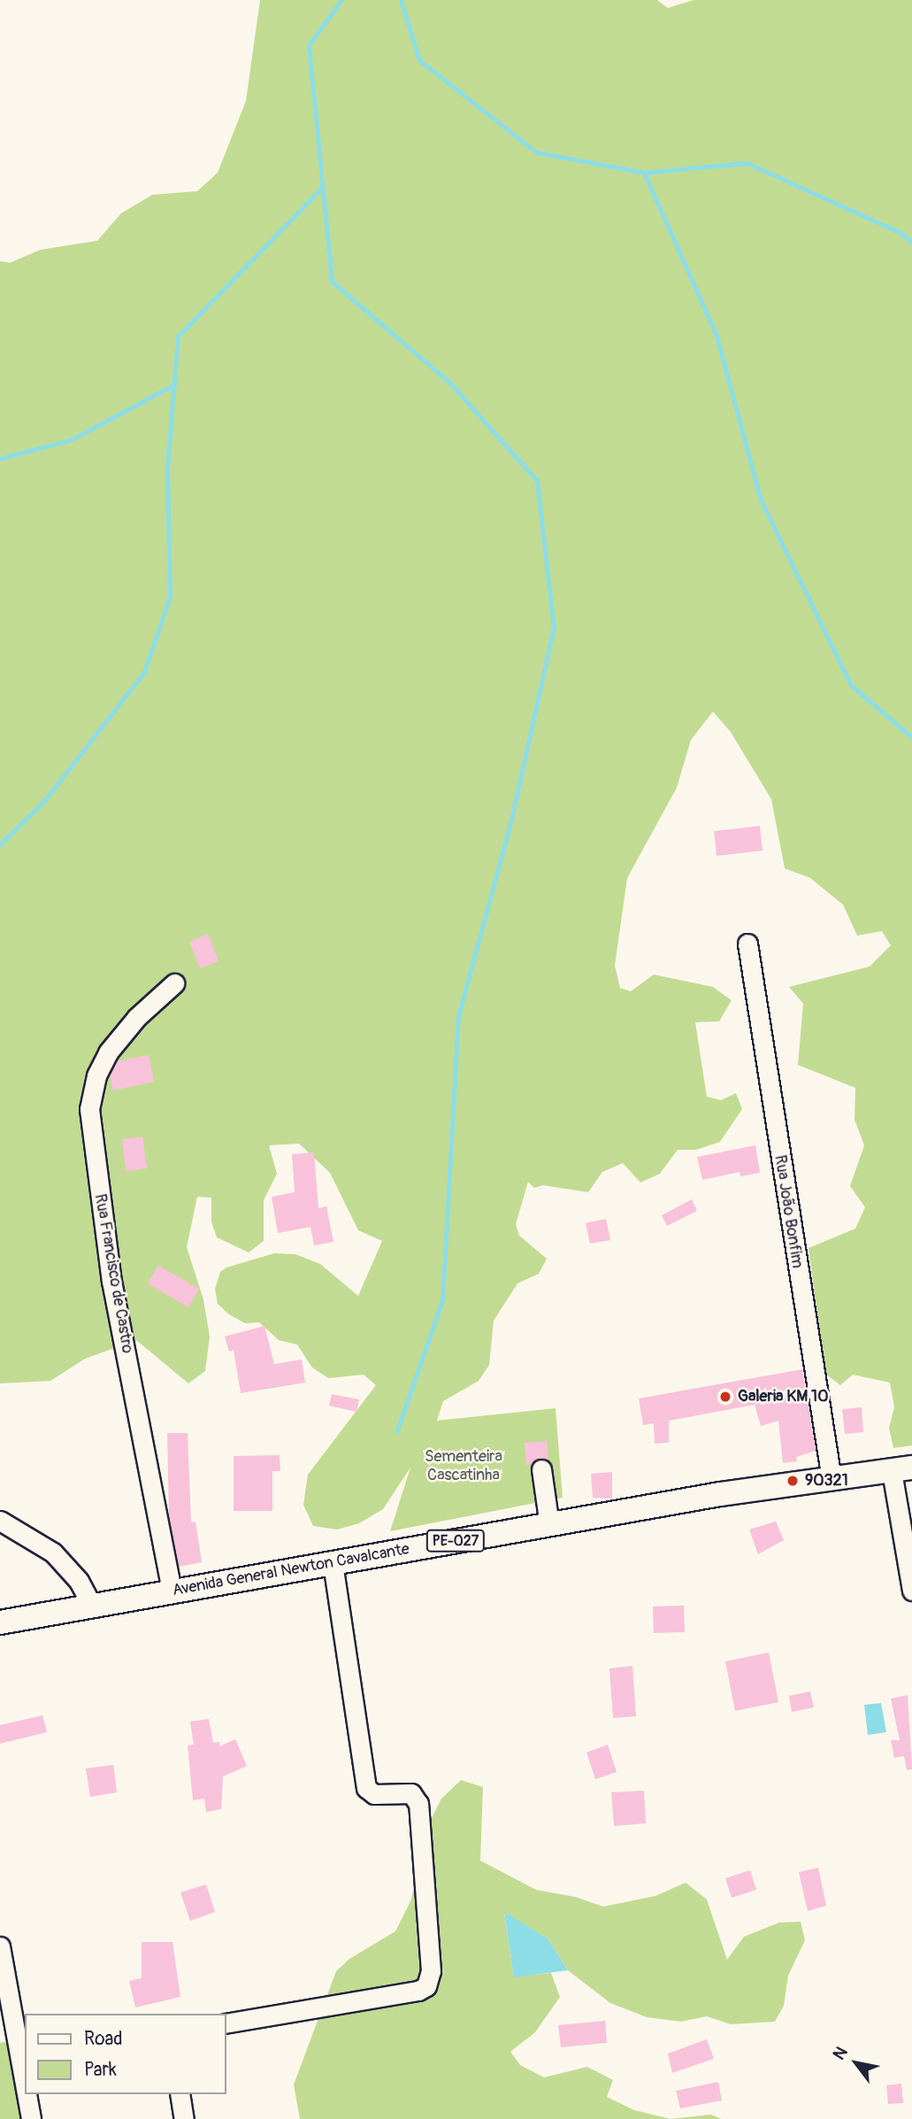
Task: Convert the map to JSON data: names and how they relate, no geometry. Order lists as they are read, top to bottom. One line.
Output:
{"streets":{"main road":["PE-027","Avenida General Newton Cavalcante"],"street":["Rua João Bonfim","Rua Francisco de Castro"]},"crossings":[["Rua João Bonfim","Avenida General Newton Cavalcante"],["Rua Francisco de Castro","Avenida General Newton Cavalcante"]],"parks":["Sementeira Cascatinha"],"places":["Galeria KM 10","90321"],"legend":["Road","Park"],"north":"top left"}
